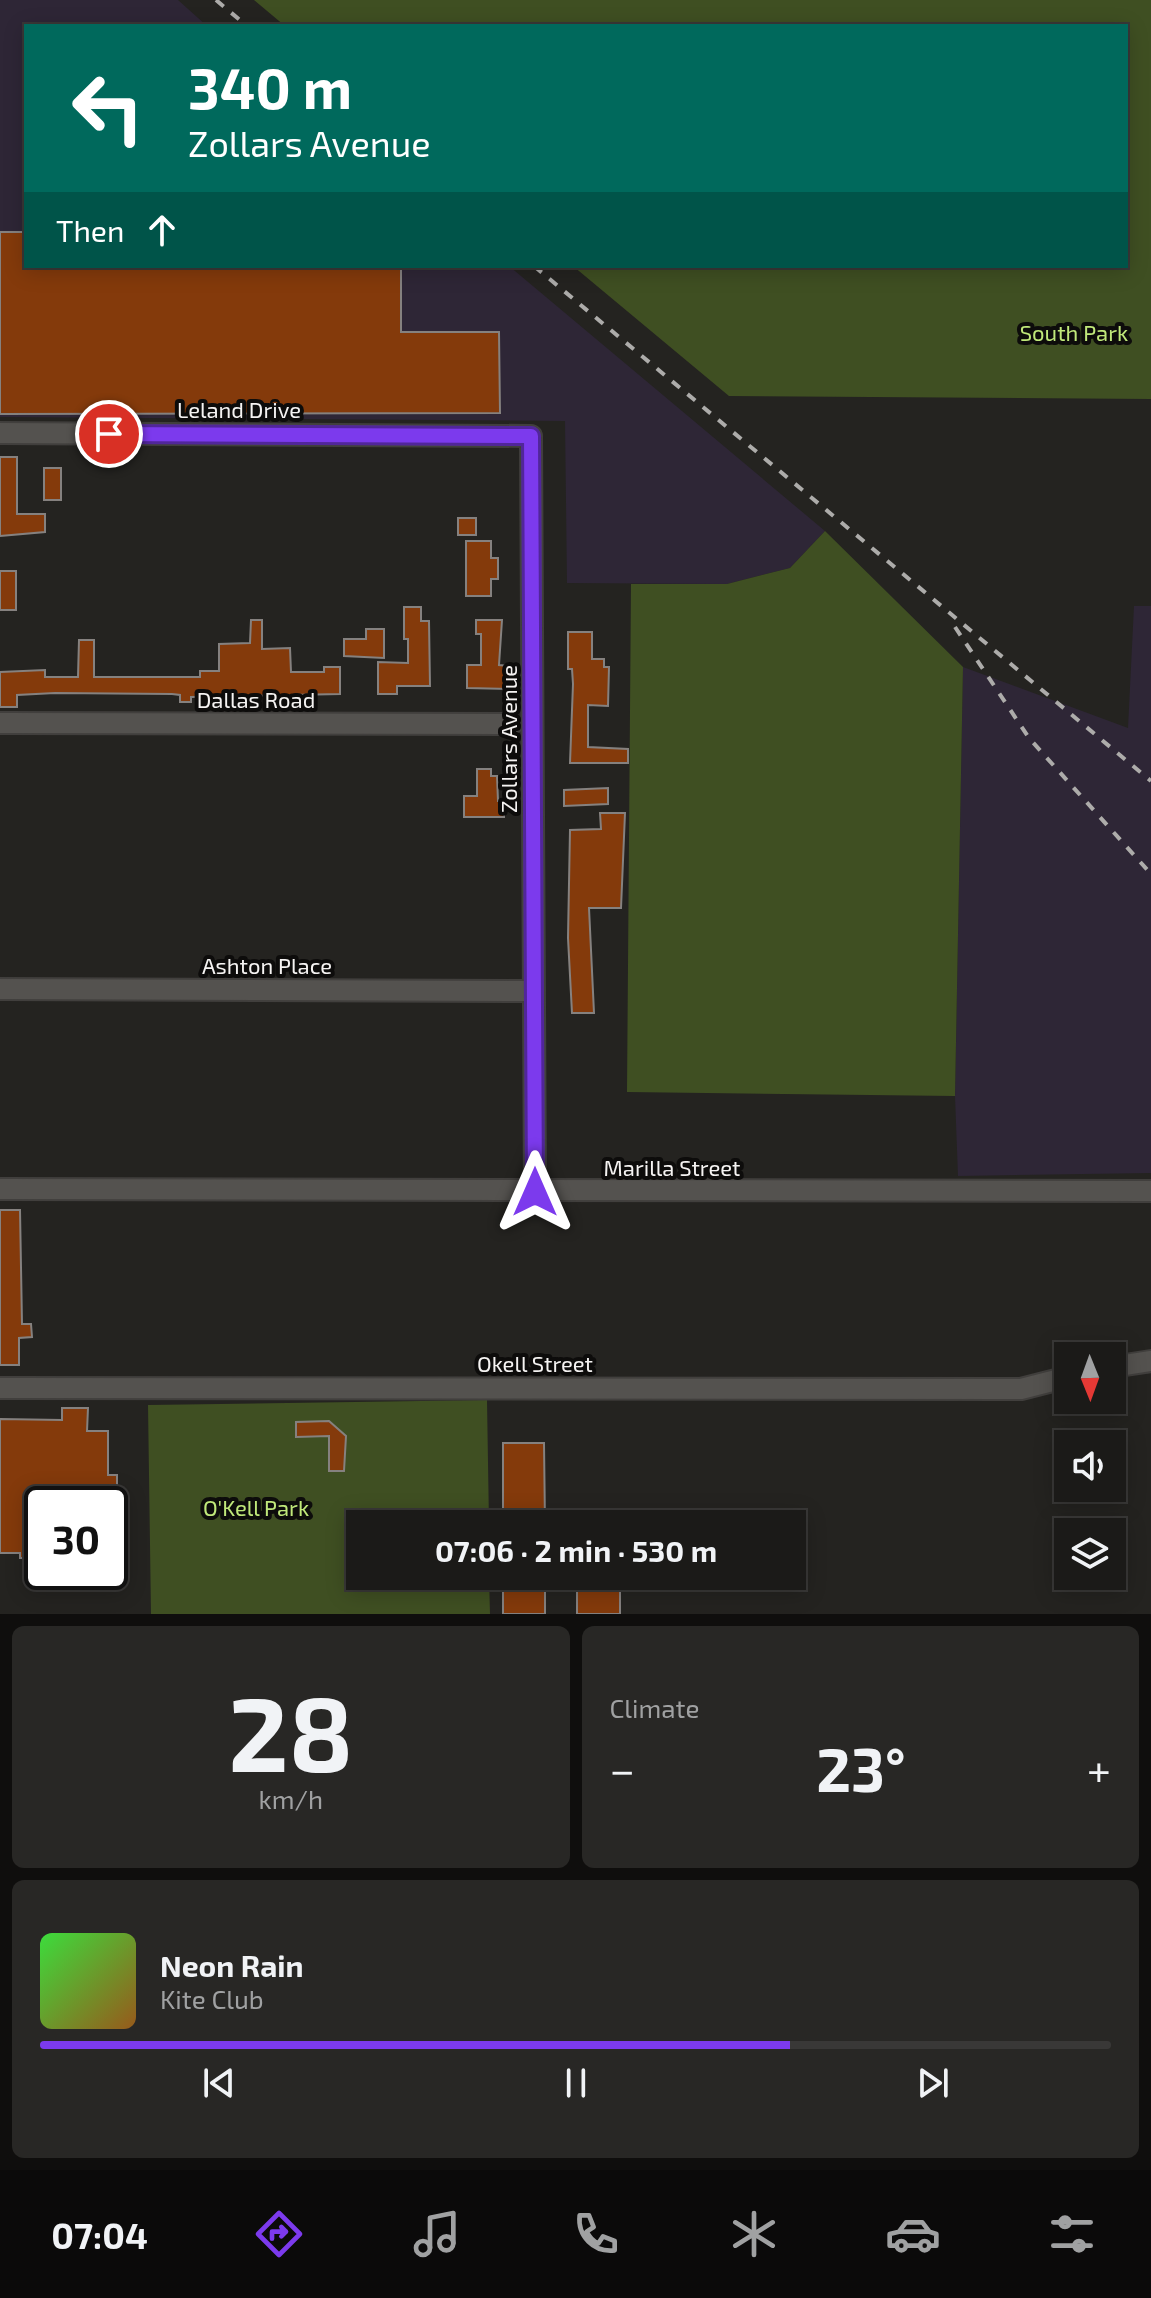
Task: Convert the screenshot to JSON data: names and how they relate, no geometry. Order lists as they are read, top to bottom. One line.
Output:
{"streets":{"street":["Leland Drive","Dallas Road","Zollars Avenue","Ashton Place","Marilla Street","Okell Street"]},"crossings":[["Leland Drive","Zollars Avenue"],["Zollars Avenue","Ashton Place"],["Zollars Avenue","Marilla Street"]],"parks":["South Park","O'Kell Park"],"north":"bottom","page":{"turn":["340 m","Zollars Avenue"],"then":"Then","limit":"30","trip":"07:06 · 2 min · 530 m","tile":[["28","km/h"],"Climate"],"heat":["−","23°","+"],"song":["Neon Rain","Kite Club"],"tabs":"07:04"}}
